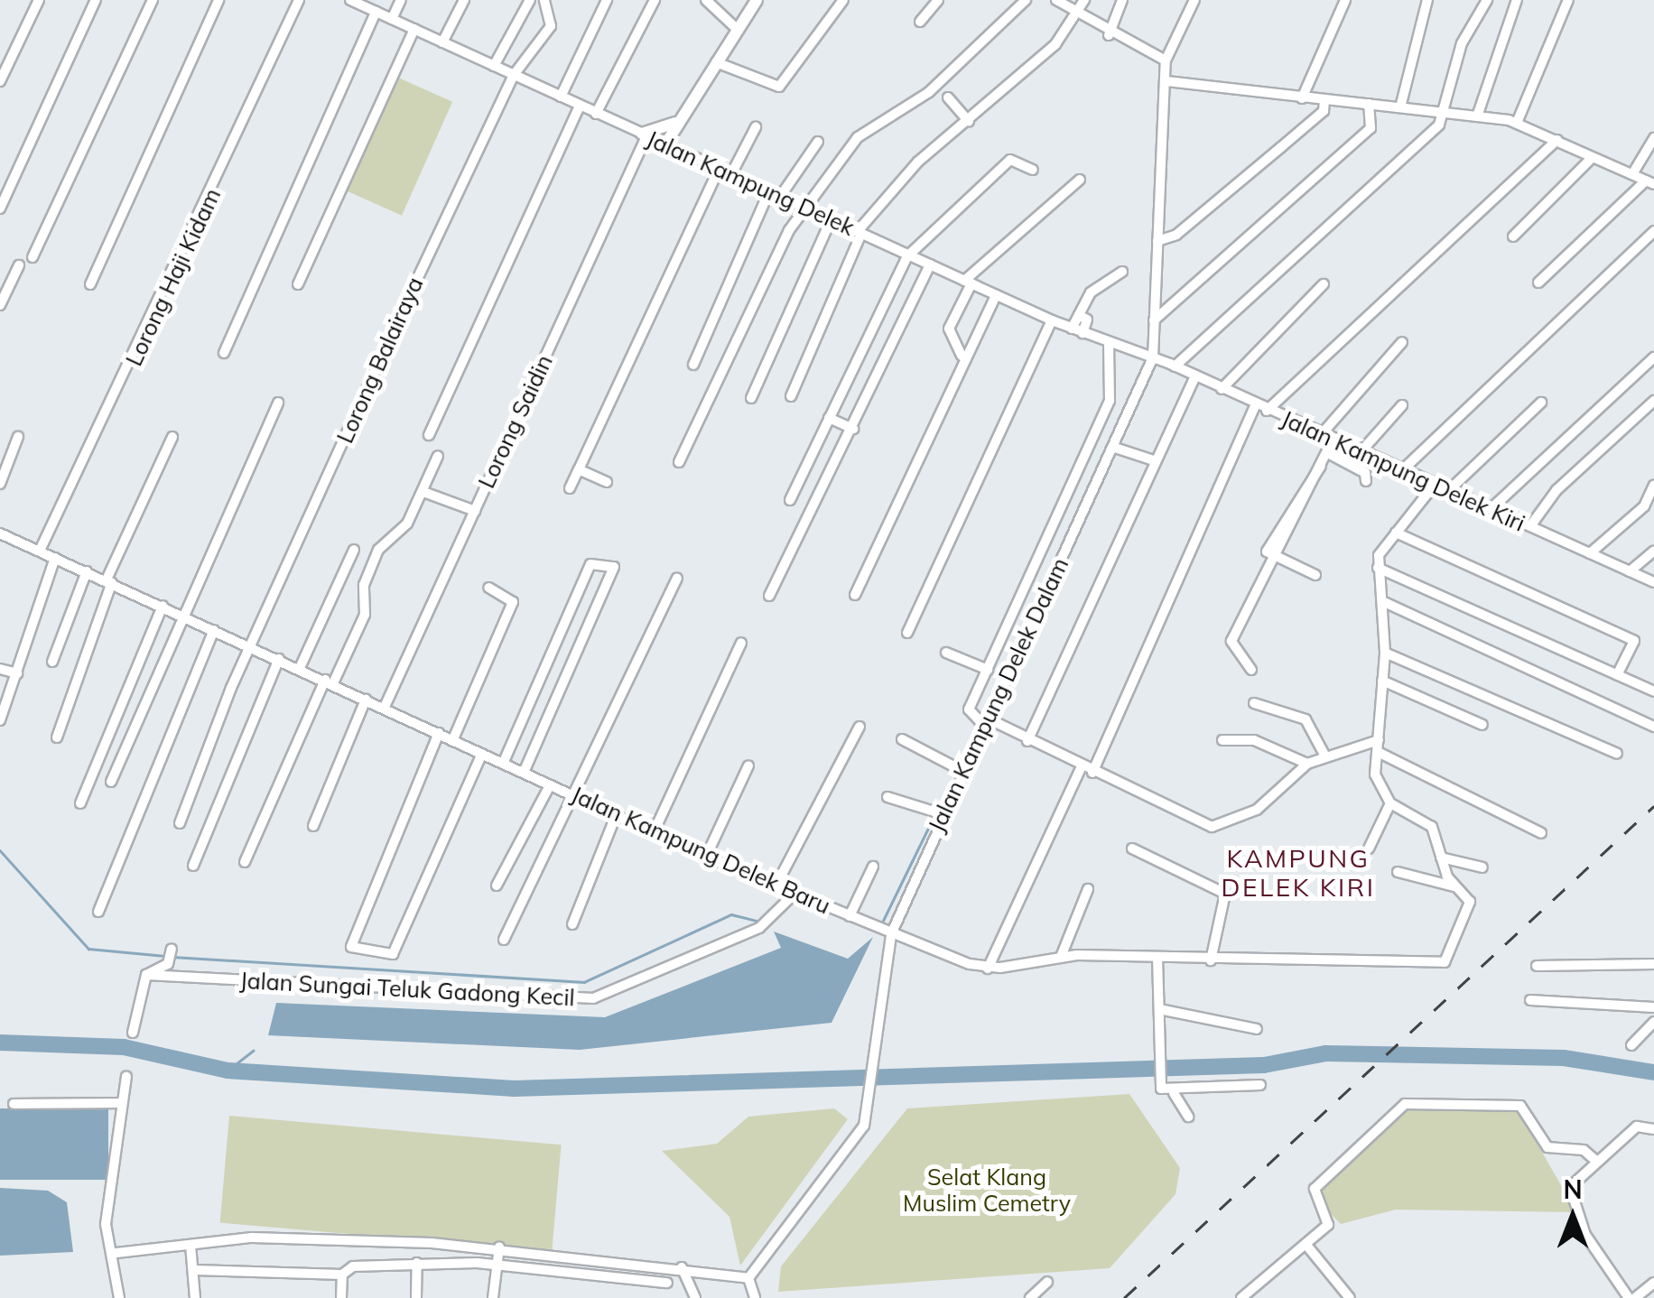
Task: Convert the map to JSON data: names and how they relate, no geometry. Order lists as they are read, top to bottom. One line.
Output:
{"streets":{"street":["Jalan Kampung Delek","Lorong Haji Kidam","Lorong Balairaya","Lorong Saidin","Jalan Kampung Delek Kiri","Jalan Kampung Delek Dalam","Jalan Kampung Delek Baru","Jalan Sungai Teluk Gadong Kecil"]},"crossings":[["Jalan Kampung Delek","Lorong Balairaya"],["Jalan Kampung Delek","Lorong Saidin"],["Jalan Kampung Delek","Jalan Kampung Delek Kiri"],["Jalan Kampung Delek","Jalan Kampung Delek Dalam"],["Lorong Haji Kidam","Jalan Kampung Delek Baru"],["Lorong Balairaya","Jalan Kampung Delek Baru"],["Lorong Saidin","Jalan Kampung Delek Baru"],["Jalan Kampung Delek Kiri","Jalan Kampung Delek Dalam"],["Jalan Kampung Delek Dalam","Jalan Kampung Delek Baru"],["Jalan Kampung Delek Baru","Jalan Sungai Teluk Gadong Kecil"]],"districts":["KAMPUNG DELEK KIRI"],"parks":["Selat Klang Muslim Cemetry"],"north":"top"}
